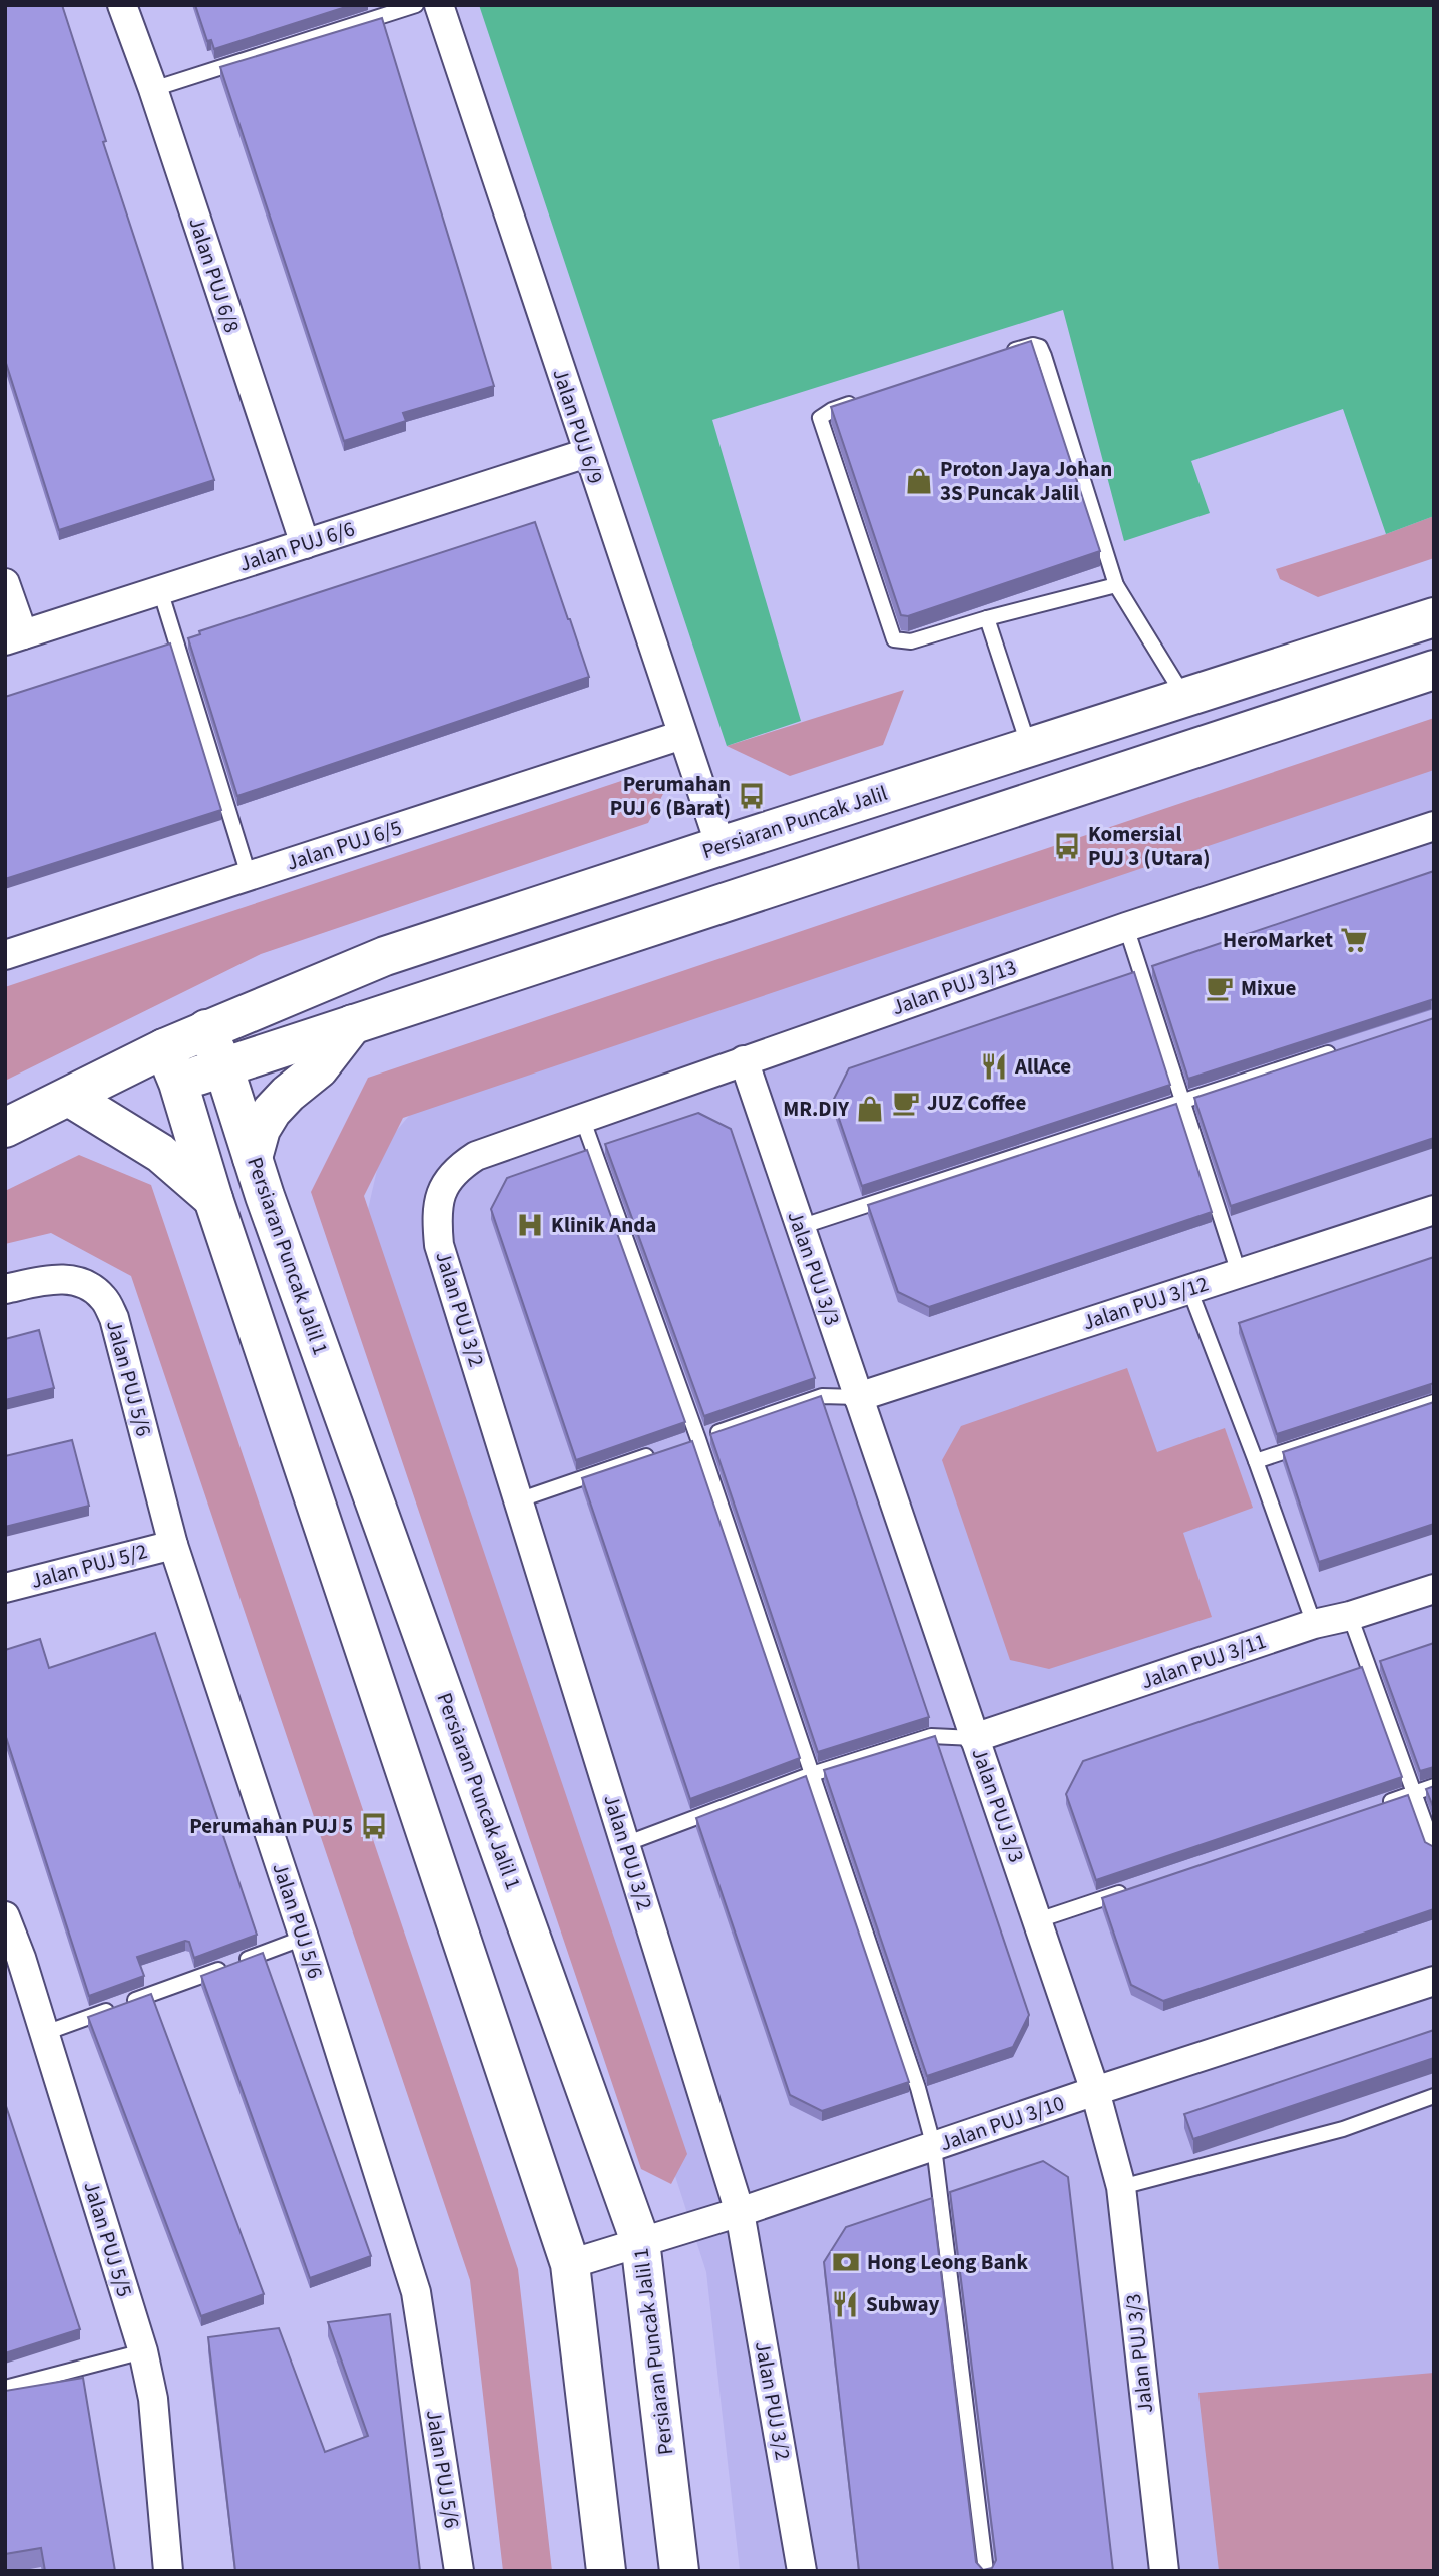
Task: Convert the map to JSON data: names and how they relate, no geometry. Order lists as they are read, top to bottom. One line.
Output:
{"streets":{"main road":["Persiaran Puncak Jalil","Persiaran Puncak Jalil 1"],"street":["Jalan PUJ 6/8","Jalan PUJ 6/9","Jalan PUJ 6/6","Jalan PUJ 6/5","Jalan PUJ 3/13","Jalan PUJ 3/3","Jalan PUJ 3/12","Jalan PUJ 3/2","Jalan PUJ 5/6","Jalan PUJ 5/2","Jalan PUJ 3/11","Jalan PUJ 3/10","Jalan PUJ 5/5"]},"crossings":[["Jalan PUJ 6/8","Jalan PUJ 6/6"],["Jalan PUJ 6/9","Jalan PUJ 6/6"],["Jalan PUJ 6/9","Persiaran Puncak Jalil"],["Jalan PUJ 6/9","Jalan PUJ 6/5"],["Persiaran Puncak Jalil","Persiaran Puncak Jalil 1"],["Jalan PUJ 3/13","Jalan PUJ 3/3"],["Jalan PUJ 3/13","Jalan PUJ 3/2"],["Persiaran Puncak Jalil 1","Jalan PUJ 3/10"],["Jalan PUJ 3/3","Jalan PUJ 3/12"],["Jalan PUJ 3/3","Jalan PUJ 3/11"],["Jalan PUJ 3/3","Jalan PUJ 3/10"],["Jalan PUJ 3/2","Jalan PUJ 3/10"],["Jalan PUJ 5/6","Jalan PUJ 5/2"]],"places":{"shop":["Proton Jaya Johan 3S Puncak Jalil","MR.DIY"],"bus stop":["Perumahan PUJ 6 (Barat)","Komersial PUJ 3 (Utara)","Perumahan PUJ 5"],"supermarket":["HeroMarket"],"cafe":["Mixue","JUZ Coffee"],"restaurant":["AllAce","Subway"],"hospital":["Klinik Anda"],"bank":["Hong Leong Bank"]}}
